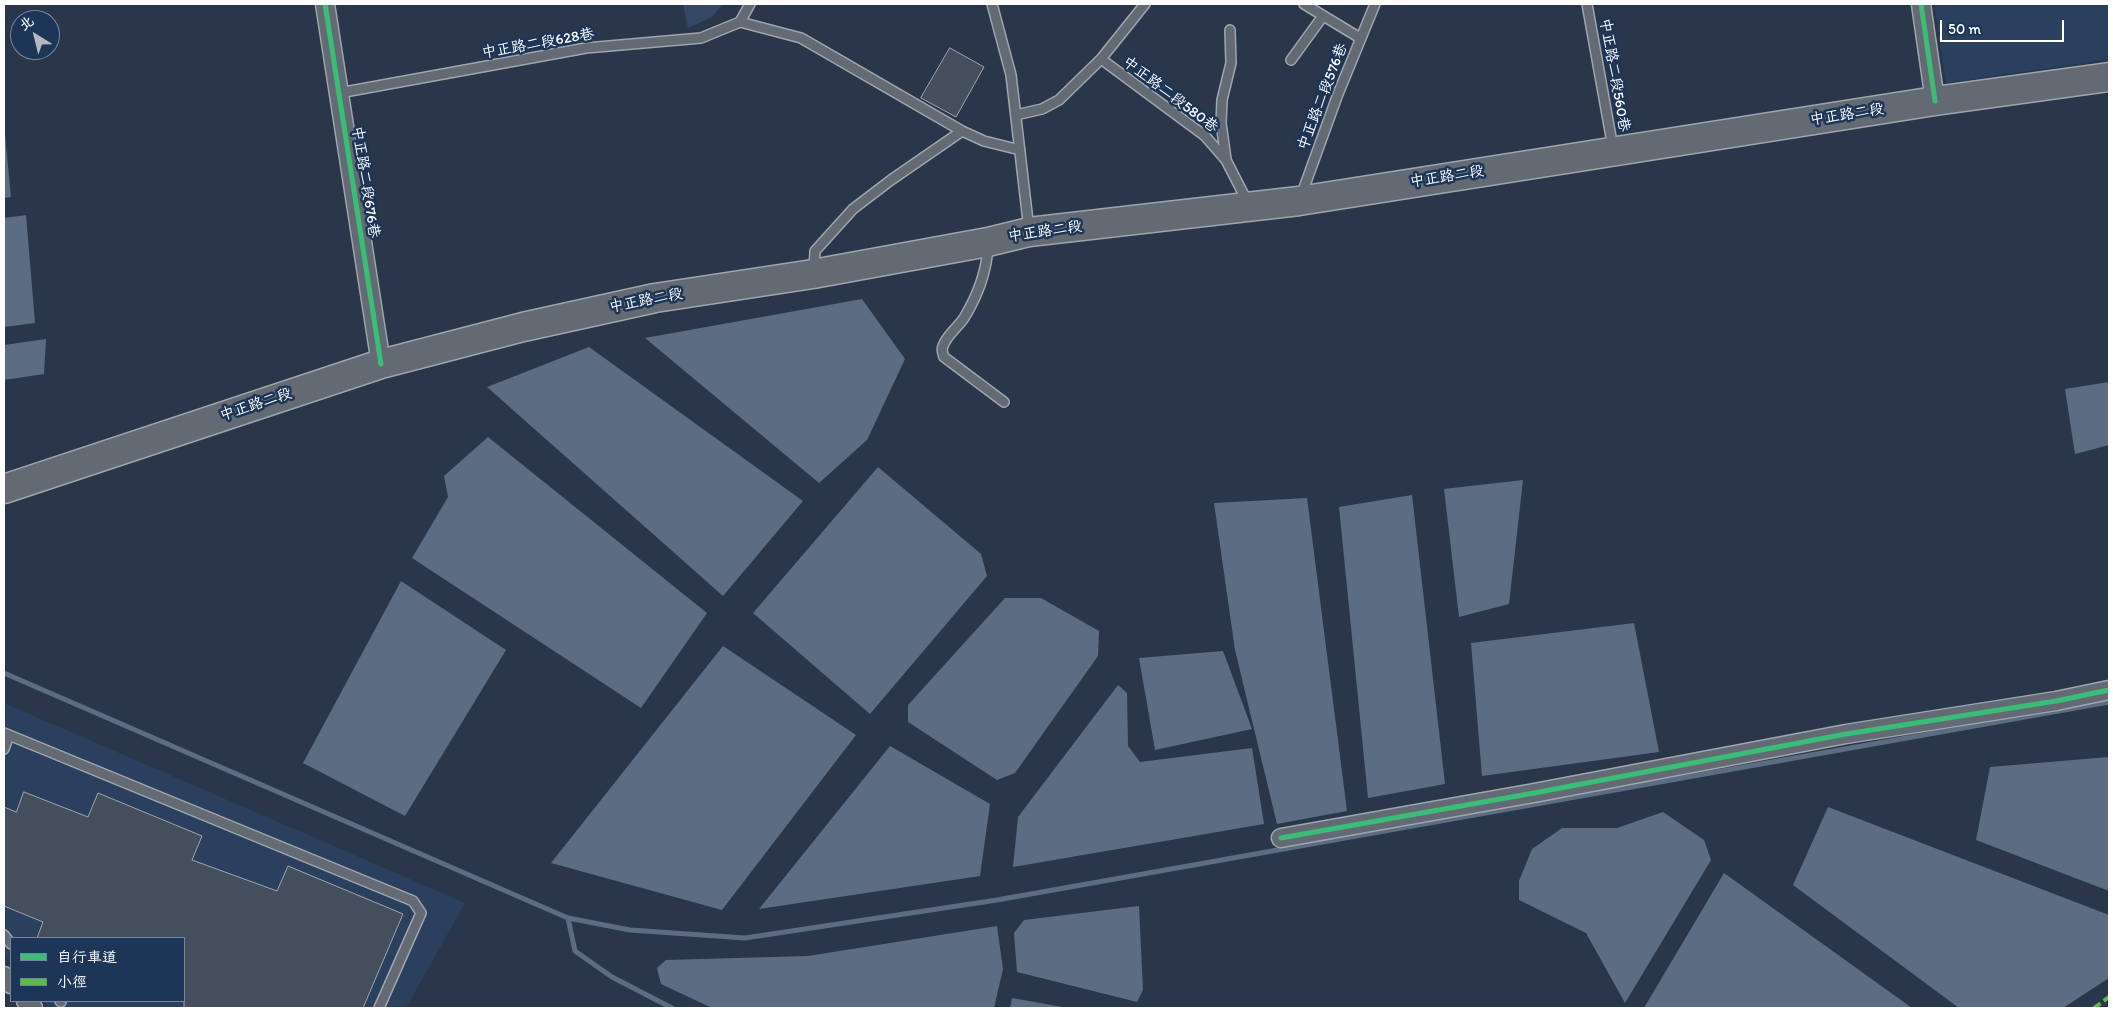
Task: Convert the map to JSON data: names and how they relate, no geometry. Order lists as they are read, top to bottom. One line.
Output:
{"streets":{"main road":["中正路二段"],"street":["中正路二段676巷"],"lane":["中正路二段628巷","中正路二段560巷","中正路二段580巷","中正路二段576巷"]},"crossings":[["中正路二段628巷","中正路二段676巷"],["中正路二段560巷","中正路二段"],["中正路二段580巷","中正路二段"],["中正路二段576巷","中正路二段"],["中正路二段","中正路二段676巷"]],"legend":["自行車道","小徑"],"scale_bar":"50 m","north":"top left"}
